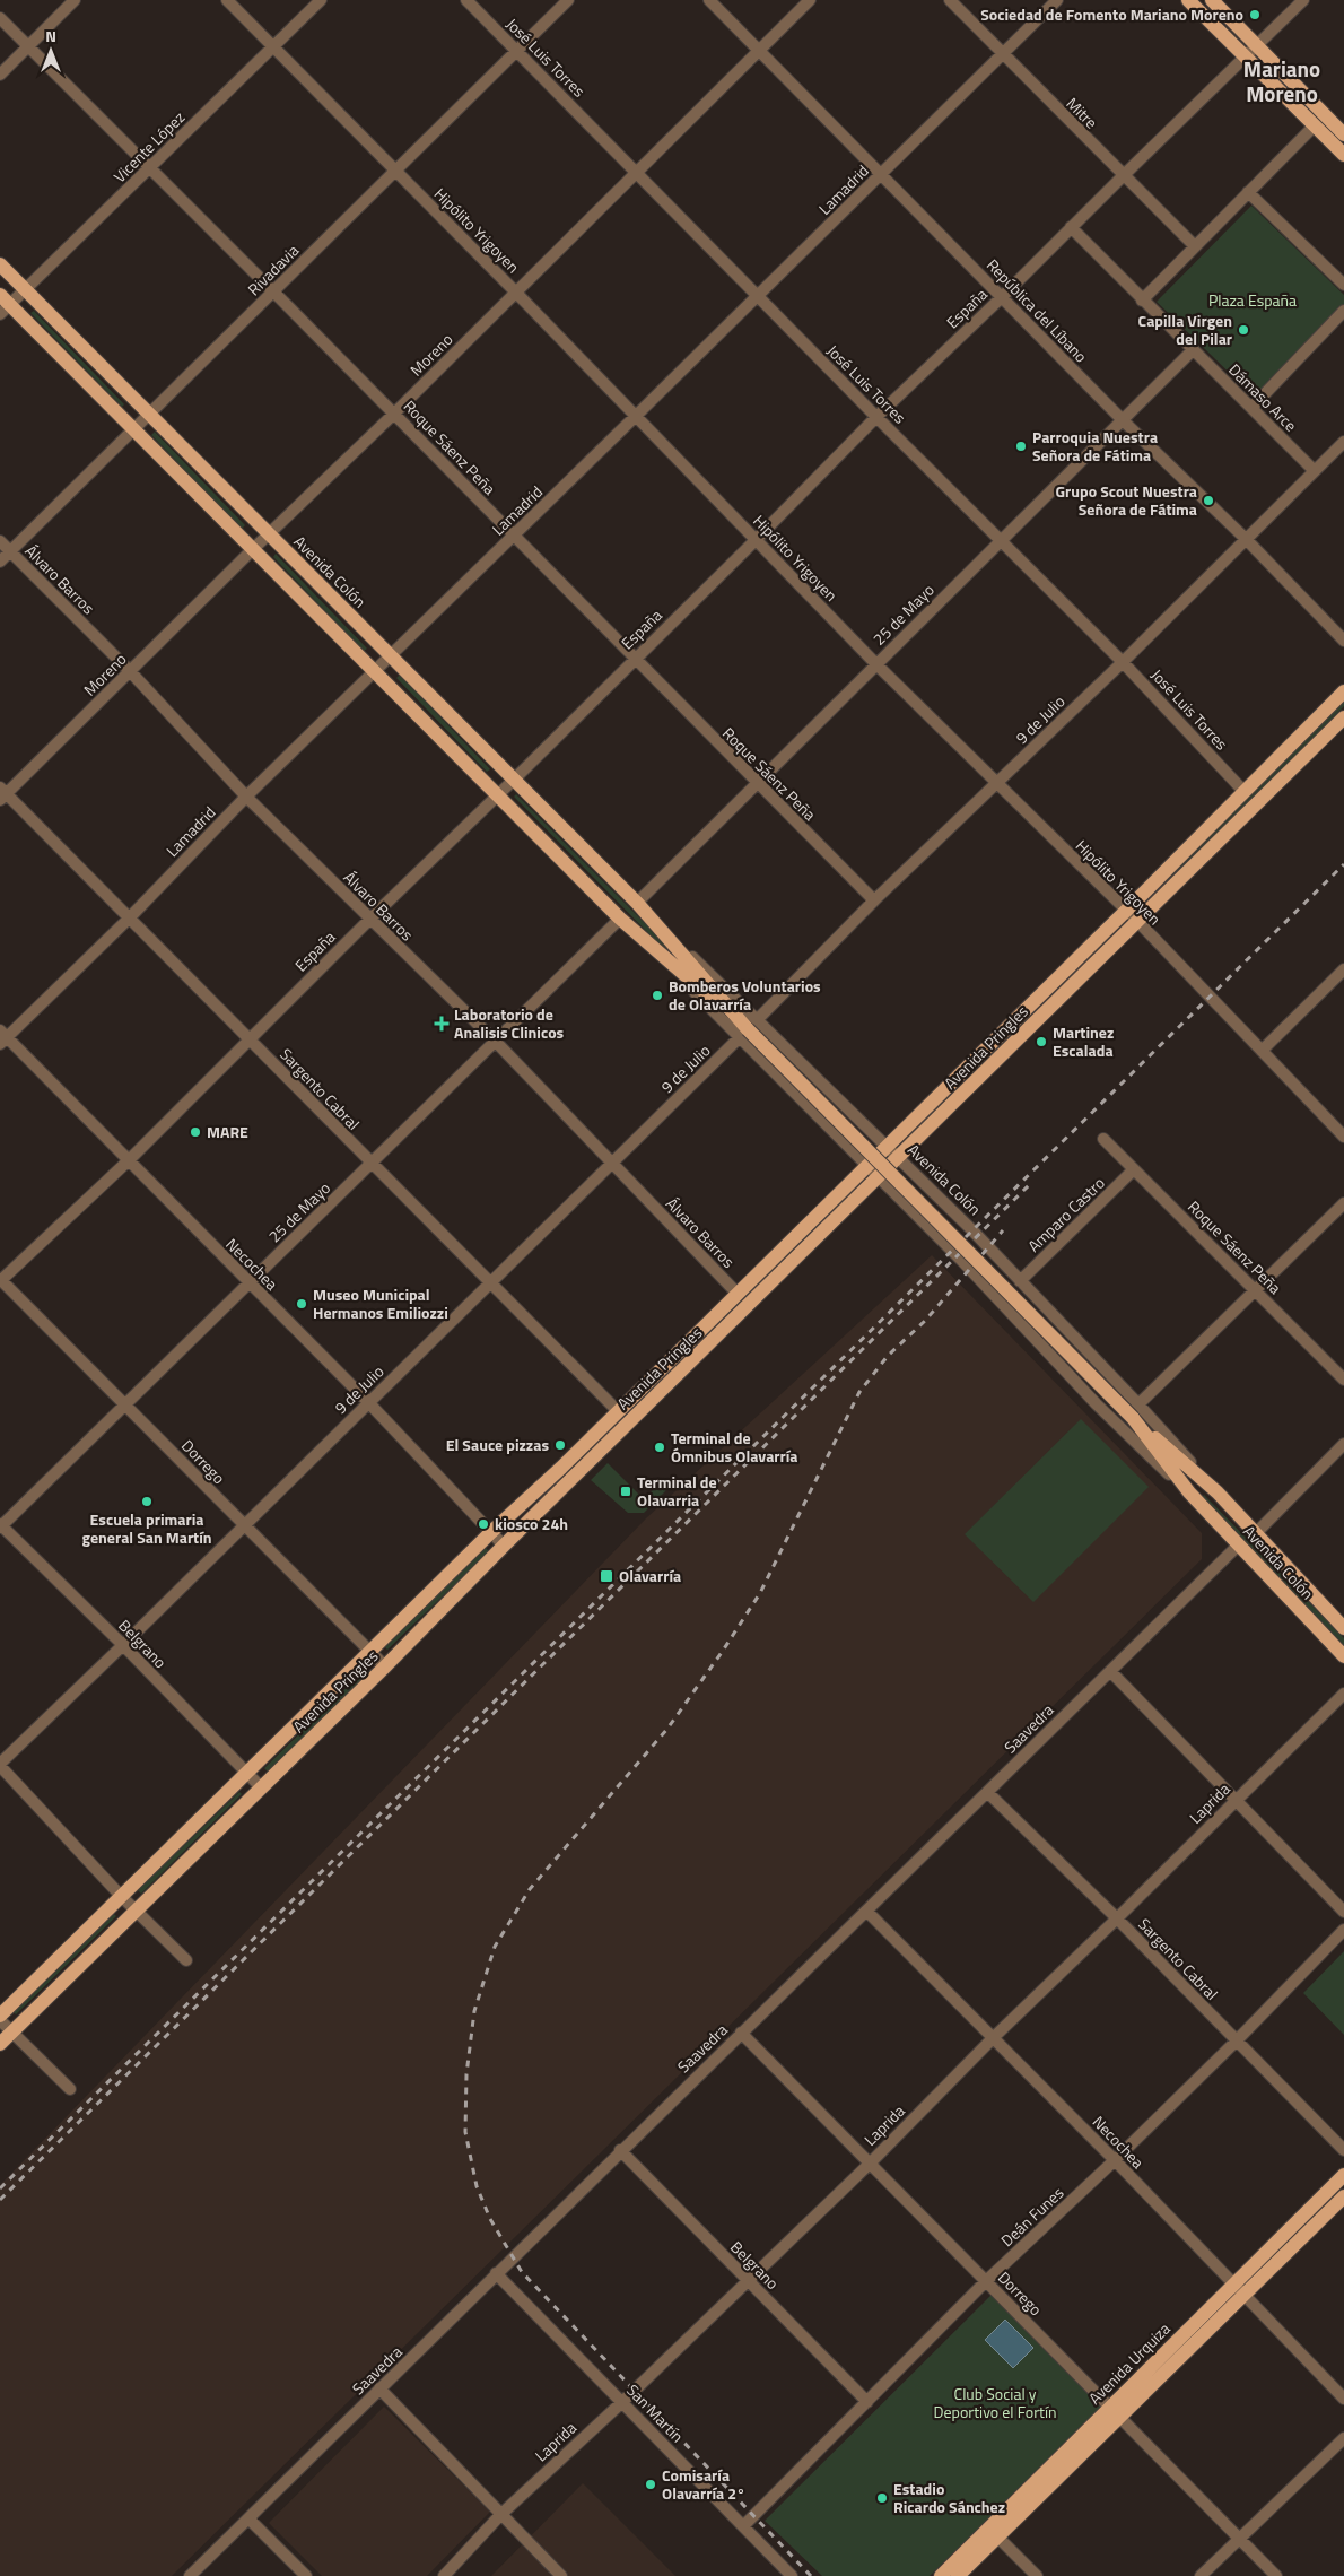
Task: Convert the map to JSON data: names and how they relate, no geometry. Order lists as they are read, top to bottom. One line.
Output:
{"streets":{"main road":["Avenida Colón","Avenida Pringles","Avenida Urquiza"],"street":["José Luis Torres","Mitre","Vicente López","Lamadrid","Hipólito Yrigoyen","Rivadavia","España","República del Líbano","Moreno","Dámaso Arce","Roque Sáenz Peña","Álvaro Barros","25 de Mayo","9 de Julio","Sargento Cabral","Amparo Castro","Necochea","Dorrego","Belgrano","Saavedra","Laprida","Deán Funes","San Martín"]},"crossings":[["José Luis Torres","Lamadrid"],["José Luis Torres","Rivadavia"],["José Luis Torres","España"],["José Luis Torres","Moreno"],["José Luis Torres","25 de Mayo"],["José Luis Torres","9 de Julio"],["José Luis Torres","Avenida Pringles"],["Mitre","Lamadrid"],["Mitre","España"],["Vicente López","Hipólito Yrigoyen"],["Vicente López","Roque Sáenz Peña"],["Vicente López","Avenida Colón"],["Lamadrid","Hipólito Yrigoyen"],["Lamadrid","República del Líbano"],["Lamadrid","Roque Sáenz Peña"],["Lamadrid","Avenida Colón"],["Lamadrid","Álvaro Barros"],["Lamadrid","Sargento Cabral"],["Lamadrid","Necochea"],["Hipólito Yrigoyen","Rivadavia"],["Hipólito Yrigoyen","España"],["Hipólito Yrigoyen","Moreno"],["Hipólito Yrigoyen","25 de Mayo"],["Hipólito Yrigoyen","9 de Julio"],["Hipólito Yrigoyen","Avenida Pringles"],["Rivadavia","Roque Sáenz Peña"],["Rivadavia","Avenida Colón"],["Rivadavia","Álvaro Barros"],["España","República del Líbano"],["España","Dámaso Arce"],["España","Roque Sáenz Peña"],["España","Avenida Colón"],["España","Álvaro Barros"],["España","Sargento Cabral"],["España","Necochea"],["España","Dorrego"],["República del Líbano","Moreno"],["República del Líbano","25 de Mayo"],["República del Líbano","9 de Julio"],["Moreno","Roque Sáenz Peña"],["Moreno","Avenida Colón"],["Moreno","Álvaro Barros"],["Moreno","Sargento Cabral"],["Dámaso Arce","25 de Mayo"],["Dámaso Arce","9 de Julio"],["Roque Sáenz Peña","25 de Mayo"],["Roque Sáenz Peña","9 de Julio"],["Roque Sáenz Peña","Amparo Castro"],["Avenida Colón","25 de Mayo"],["Avenida Colón","9 de Julio"],["Avenida Colón","Avenida Pringles"],["Avenida Colón","Amparo Castro"],["Avenida Colón","Saavedra"],["Álvaro Barros","25 de Mayo"],["Álvaro Barros","9 de Julio"],["Álvaro Barros","Avenida Pringles"],["25 de Mayo","Sargento Cabral"],["25 de Mayo","Necochea"],["25 de Mayo","Dorrego"],["25 de Mayo","Belgrano"],["9 de Julio","Sargento Cabral"],["9 de Julio","Necochea"],["9 de Julio","Dorrego"],["9 de Julio","Belgrano"],["Avenida Pringles","Sargento Cabral"],["Avenida Pringles","Necochea"],["Avenida Pringles","Dorrego"],["Avenida Pringles","Belgrano"],["Sargento Cabral","Saavedra"],["Sargento Cabral","Laprida"],["Sargento Cabral","Deán Funes"],["Necochea","Saavedra"],["Necochea","Laprida"],["Necochea","Deán Funes"],["Necochea","Avenida Urquiza"],["Dorrego","Saavedra"],["Dorrego","Laprida"],["Dorrego","Deán Funes"],["Dorrego","Avenida Urquiza"],["Belgrano","Saavedra"],["Belgrano","Laprida"],["Belgrano","Deán Funes"],["Saavedra","San Martín"],["Laprida","San Martín"],["Deán Funes","San Martín"]],"districts":["Mariano Moreno"],"parks":["Plaza España","Club Social y Deportivo el Fortín"],"places":{"other":["Sociedad de Fomento Mariano Moreno","Capilla Virgen del Pilar","Parroquia Nuestra Señora de Fátima","Grupo Scout Nuestra Señora de Fátima","Bomberos Voluntarios de Olavarría","Martinez Escalada","MARE","Museo Municipal Hermanos Emiliozzi","El Sauce pizzas","Terminal de Ómnibus Olavarría","Escuela primaria general San Martín","kiosco 24h","Comisaría Olavarría 2°","Estadio Ricardo Sánchez"],"health":["Laboratorio de Analisis Clinicos"],"transit":["Terminal de Olavarria","Olavarría"]},"north":"top"}
